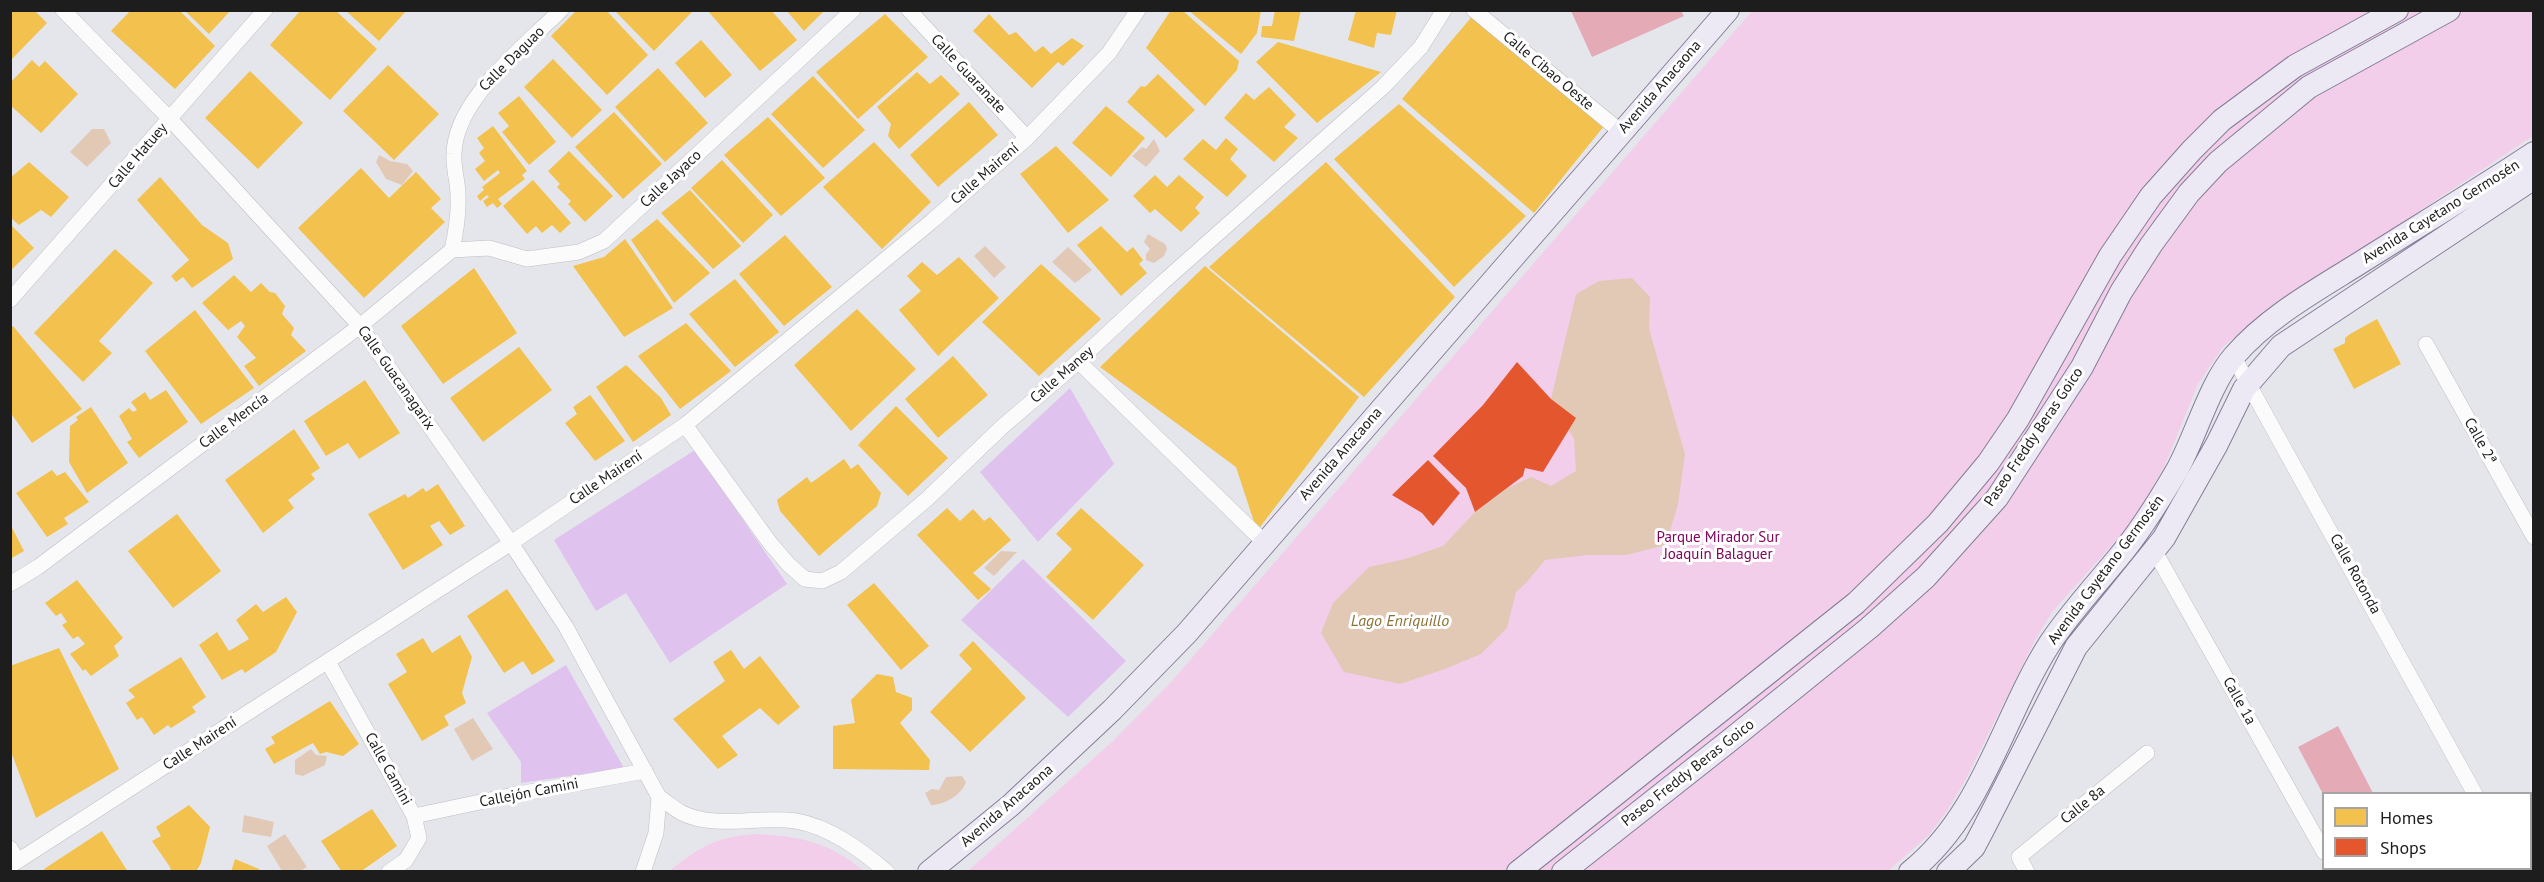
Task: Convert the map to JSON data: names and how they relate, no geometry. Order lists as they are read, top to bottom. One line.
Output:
{"streets":{"street":["Calle Daguao","Calle Cibao Oeste","Calle Guaranate","Avenida Anacaona","Calle Hatuey","Calle Mairení","Calle Jayaco","Avenida Cayetano Germosén","Calle Maney","Calle Guacanagarix","Calle Mencía","Paseo Freddy Beras Goico","Calle 2ª","Calle Rotonda","Calle 1a","Calle Camini","Callejón Camini","Calle 8a"]},"crossings":[["Calle Daguao","Calle Jayaco"],["Calle Daguao","Calle Mencía"],["Calle Cibao Oeste","Avenida Anacaona"],["Calle Guaranate","Calle Mairení"],["Calle Hatuey","Calle Guacanagarix"],["Calle Mairení","Calle Maney"],["Calle Mairení","Calle Guacanagarix"],["Calle Mairení","Calle Camini"],["Calle Jayaco","Calle Mencía"],["Avenida Cayetano Germosén","Calle Rotonda"],["Avenida Cayetano Germosén","Calle 1a"],["Calle Guacanagarix","Calle Mencía"],["Calle Guacanagarix","Callejón Camini"],["Calle Camini","Callejón Camini"]],"water":["Lago Enriquillo"],"parks":["Parque Mirador Sur Joaquín Balaguer"],"legend":["Homes","Shops"]}
